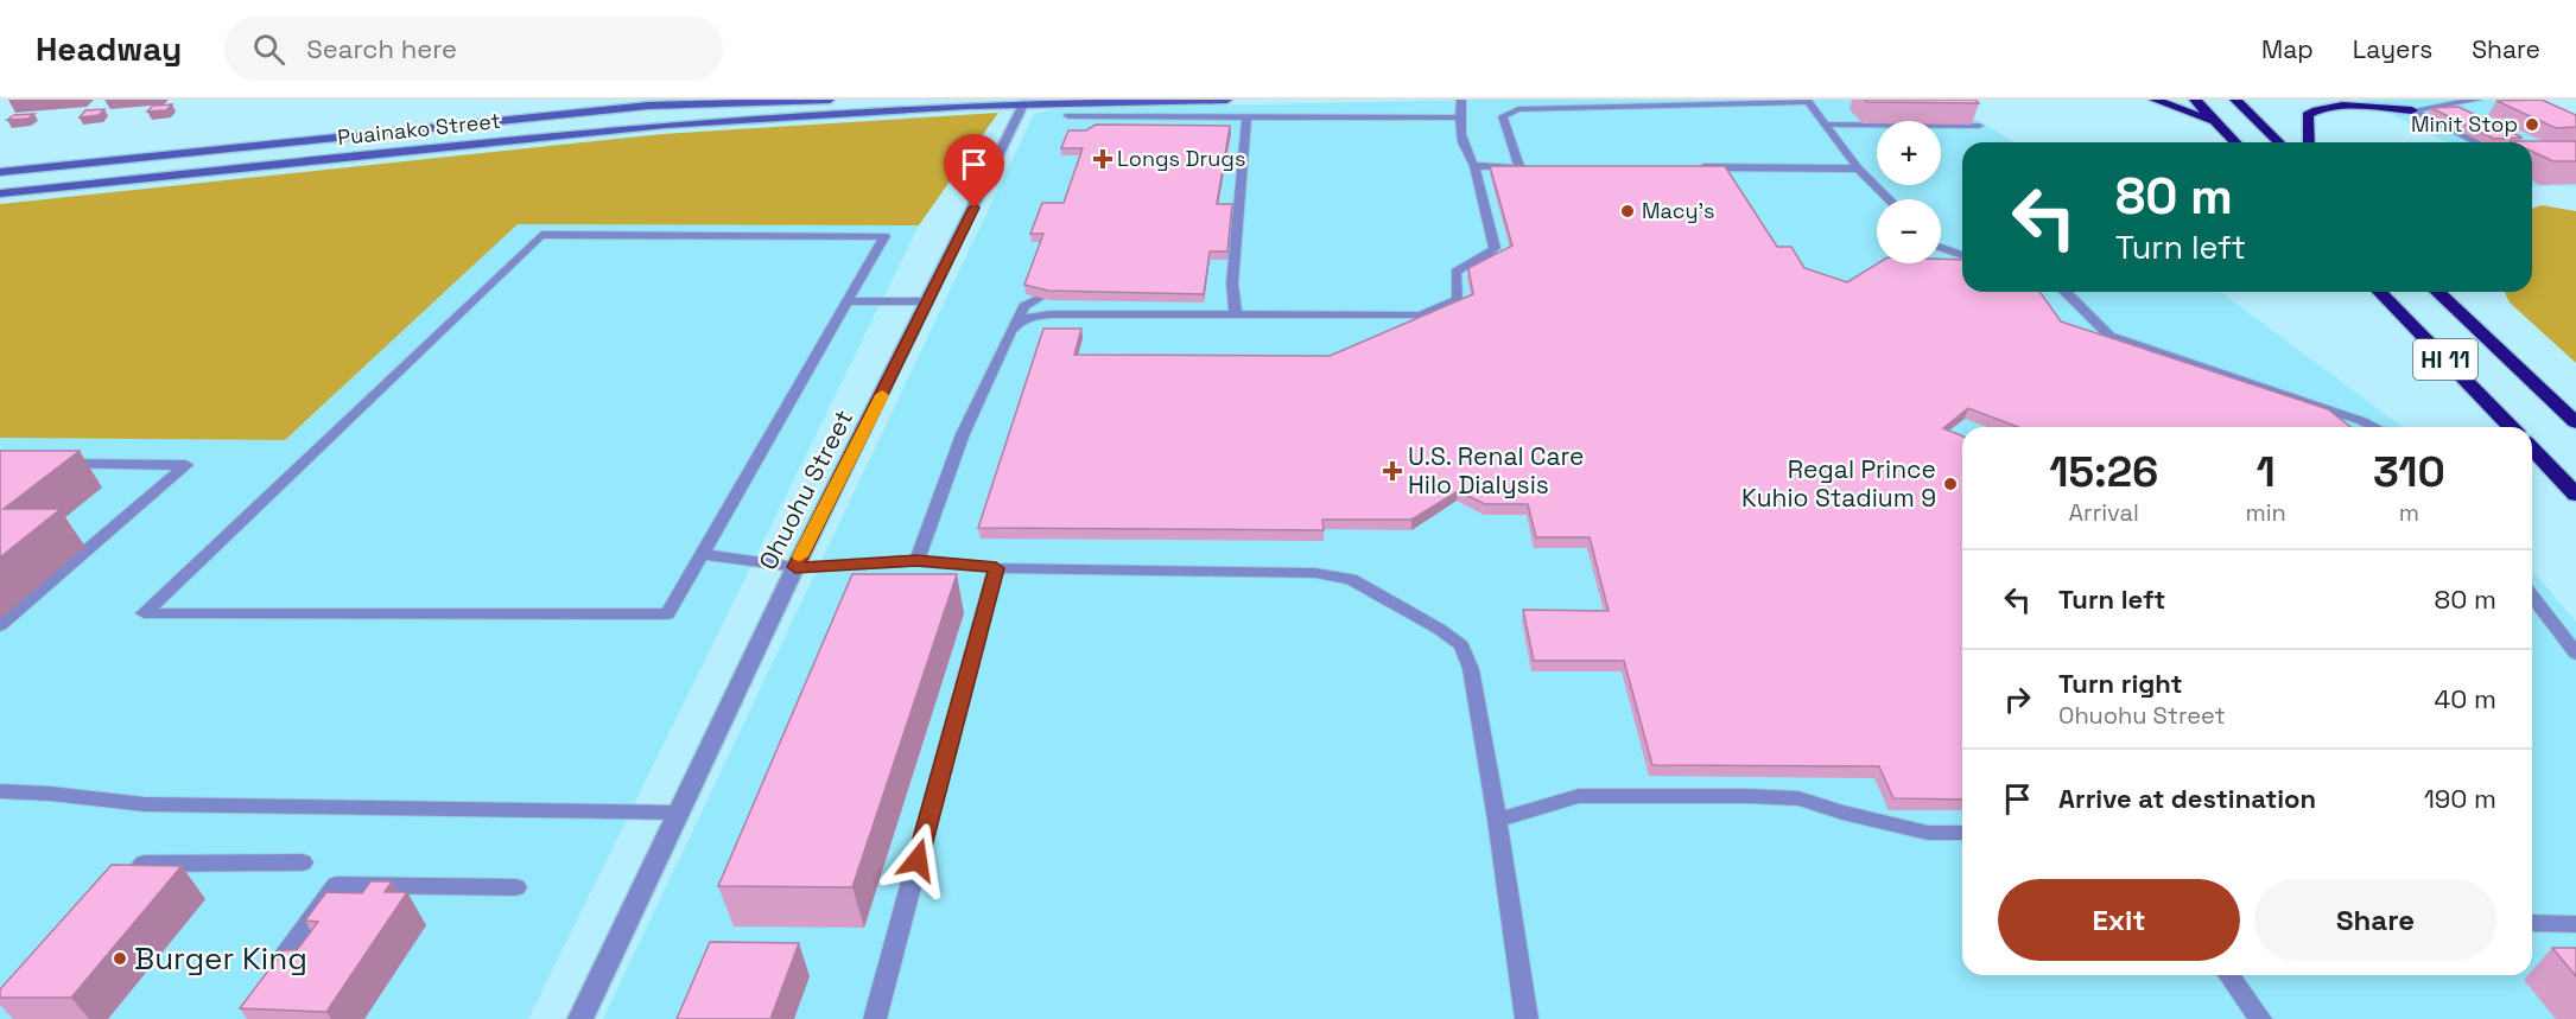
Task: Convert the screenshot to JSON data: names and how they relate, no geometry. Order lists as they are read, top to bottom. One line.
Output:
{"streets":{"highway":["HI 11"],"street":["Puainako Street","Ohuohu Street"]},"crossings":[["Puainako Street","Ohuohu Street"]],"places":{"other":["Minit Stop","Macy's","Regal Prince Kuhio Stadium 9","Burger King"],"health":["Longs Drugs","U.S. Renal Care Hilo Dialysis"]},"page":{"header":"Headway","search":"Search here","nav":["Map","Layers","Share"],"map_buttons":["+","−"],"turn":["80 m","Turn left"],"eta":["15:26","Arrival","1","min","310","m"],"list":[{"name":"Turn left","value":"80 m"},{"name":"Turn right","note":"Ohuohu Street","value":"40 m"},{"name":"Arrive at destination","value":"190 m"}],"buttons":["Exit","Share"]}}
